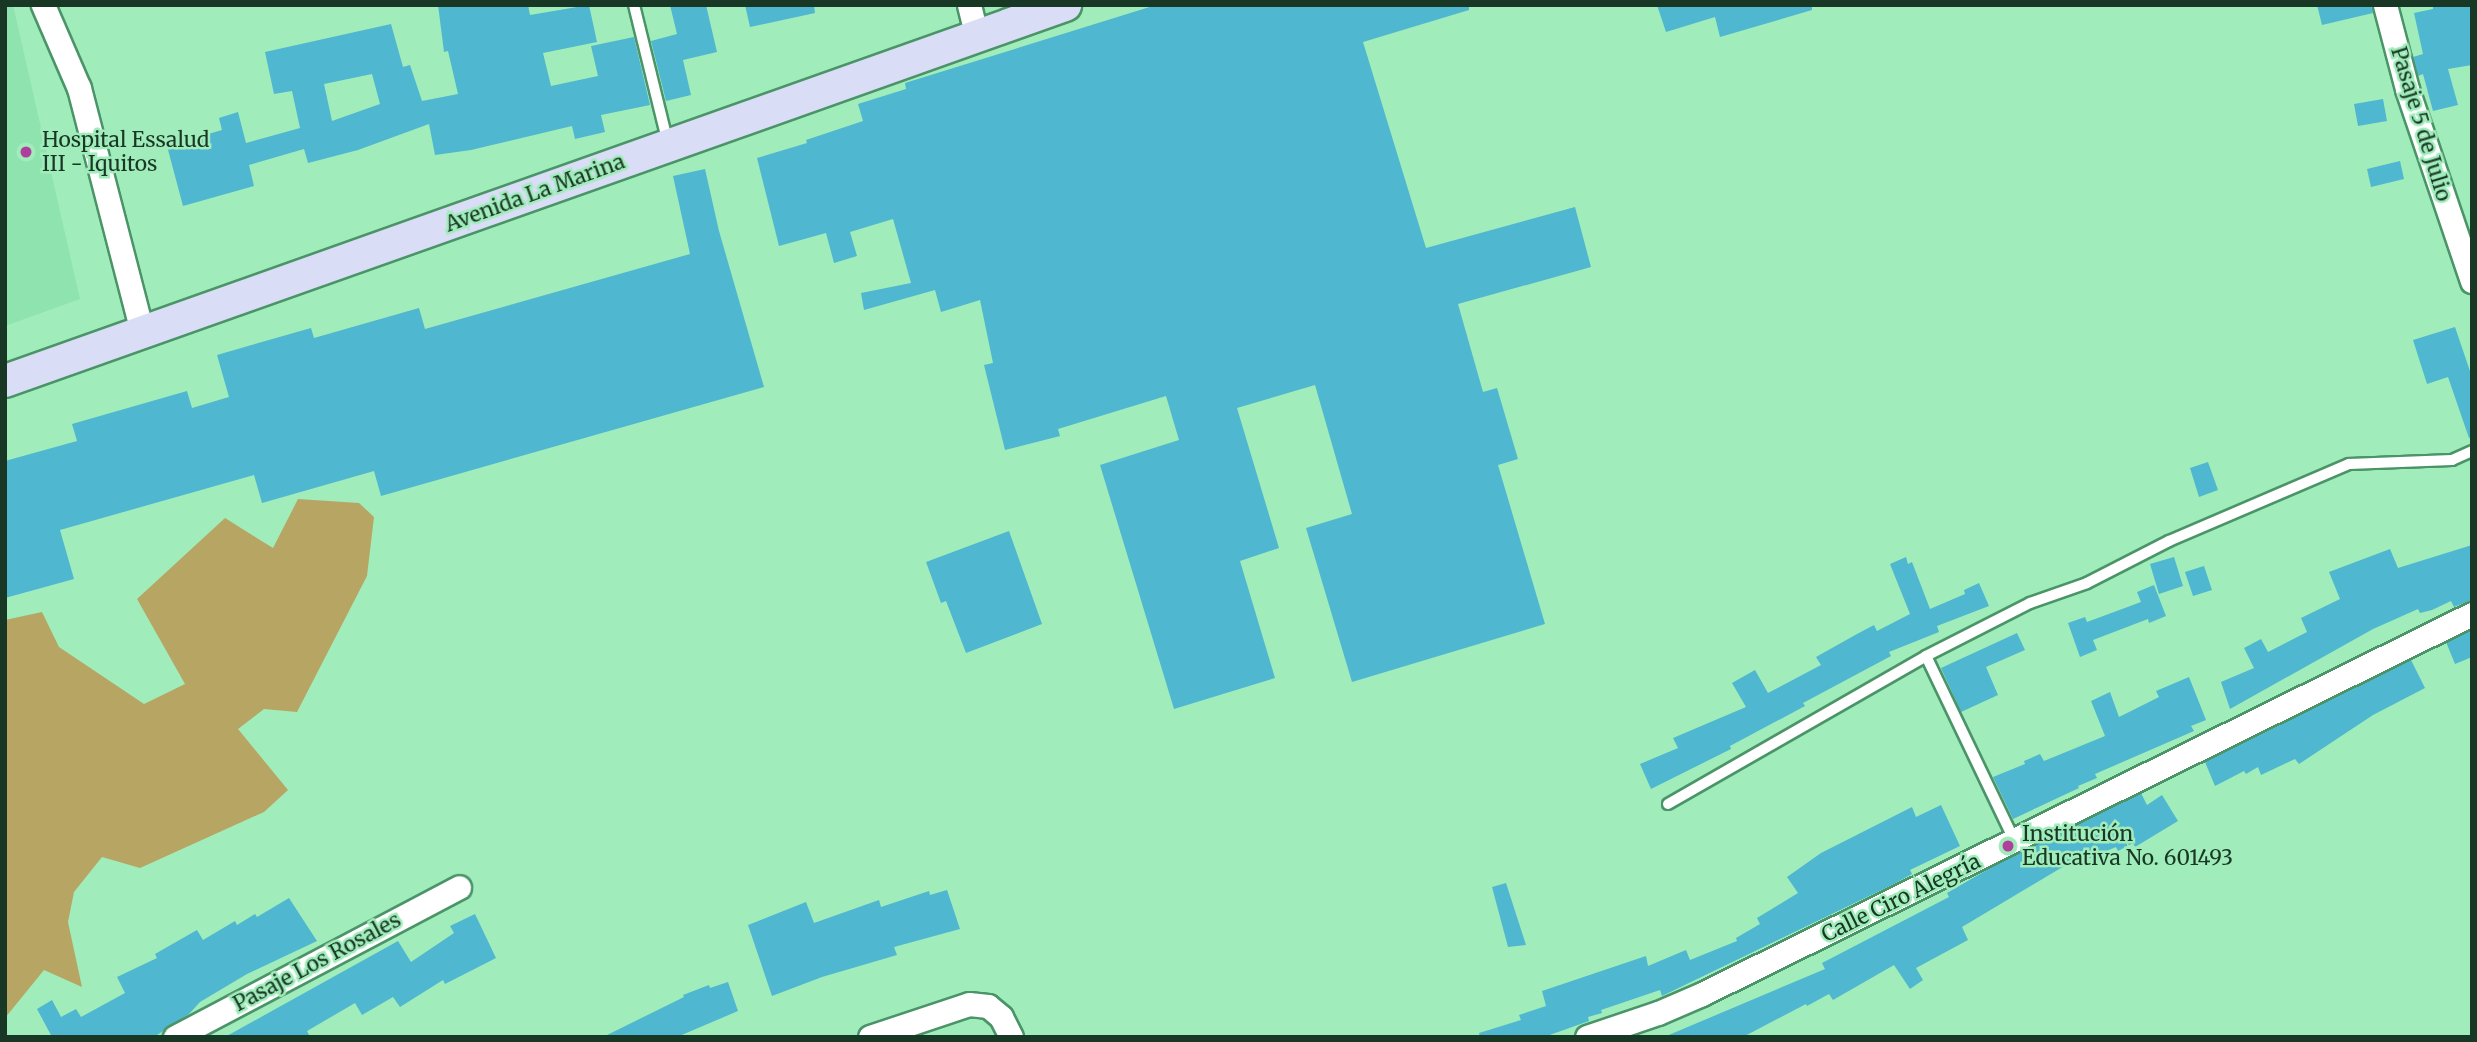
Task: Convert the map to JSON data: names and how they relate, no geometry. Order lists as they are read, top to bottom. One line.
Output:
{"streets":{"main road":["Avenida La Marina"],"street":["Pasaje 5 de Julio","Calle Ciro Alegría","Pasaje Los Rosales"]},"places":["Hospital Essalud III - Iquitos","Institución Educativa No. 601493"]}
